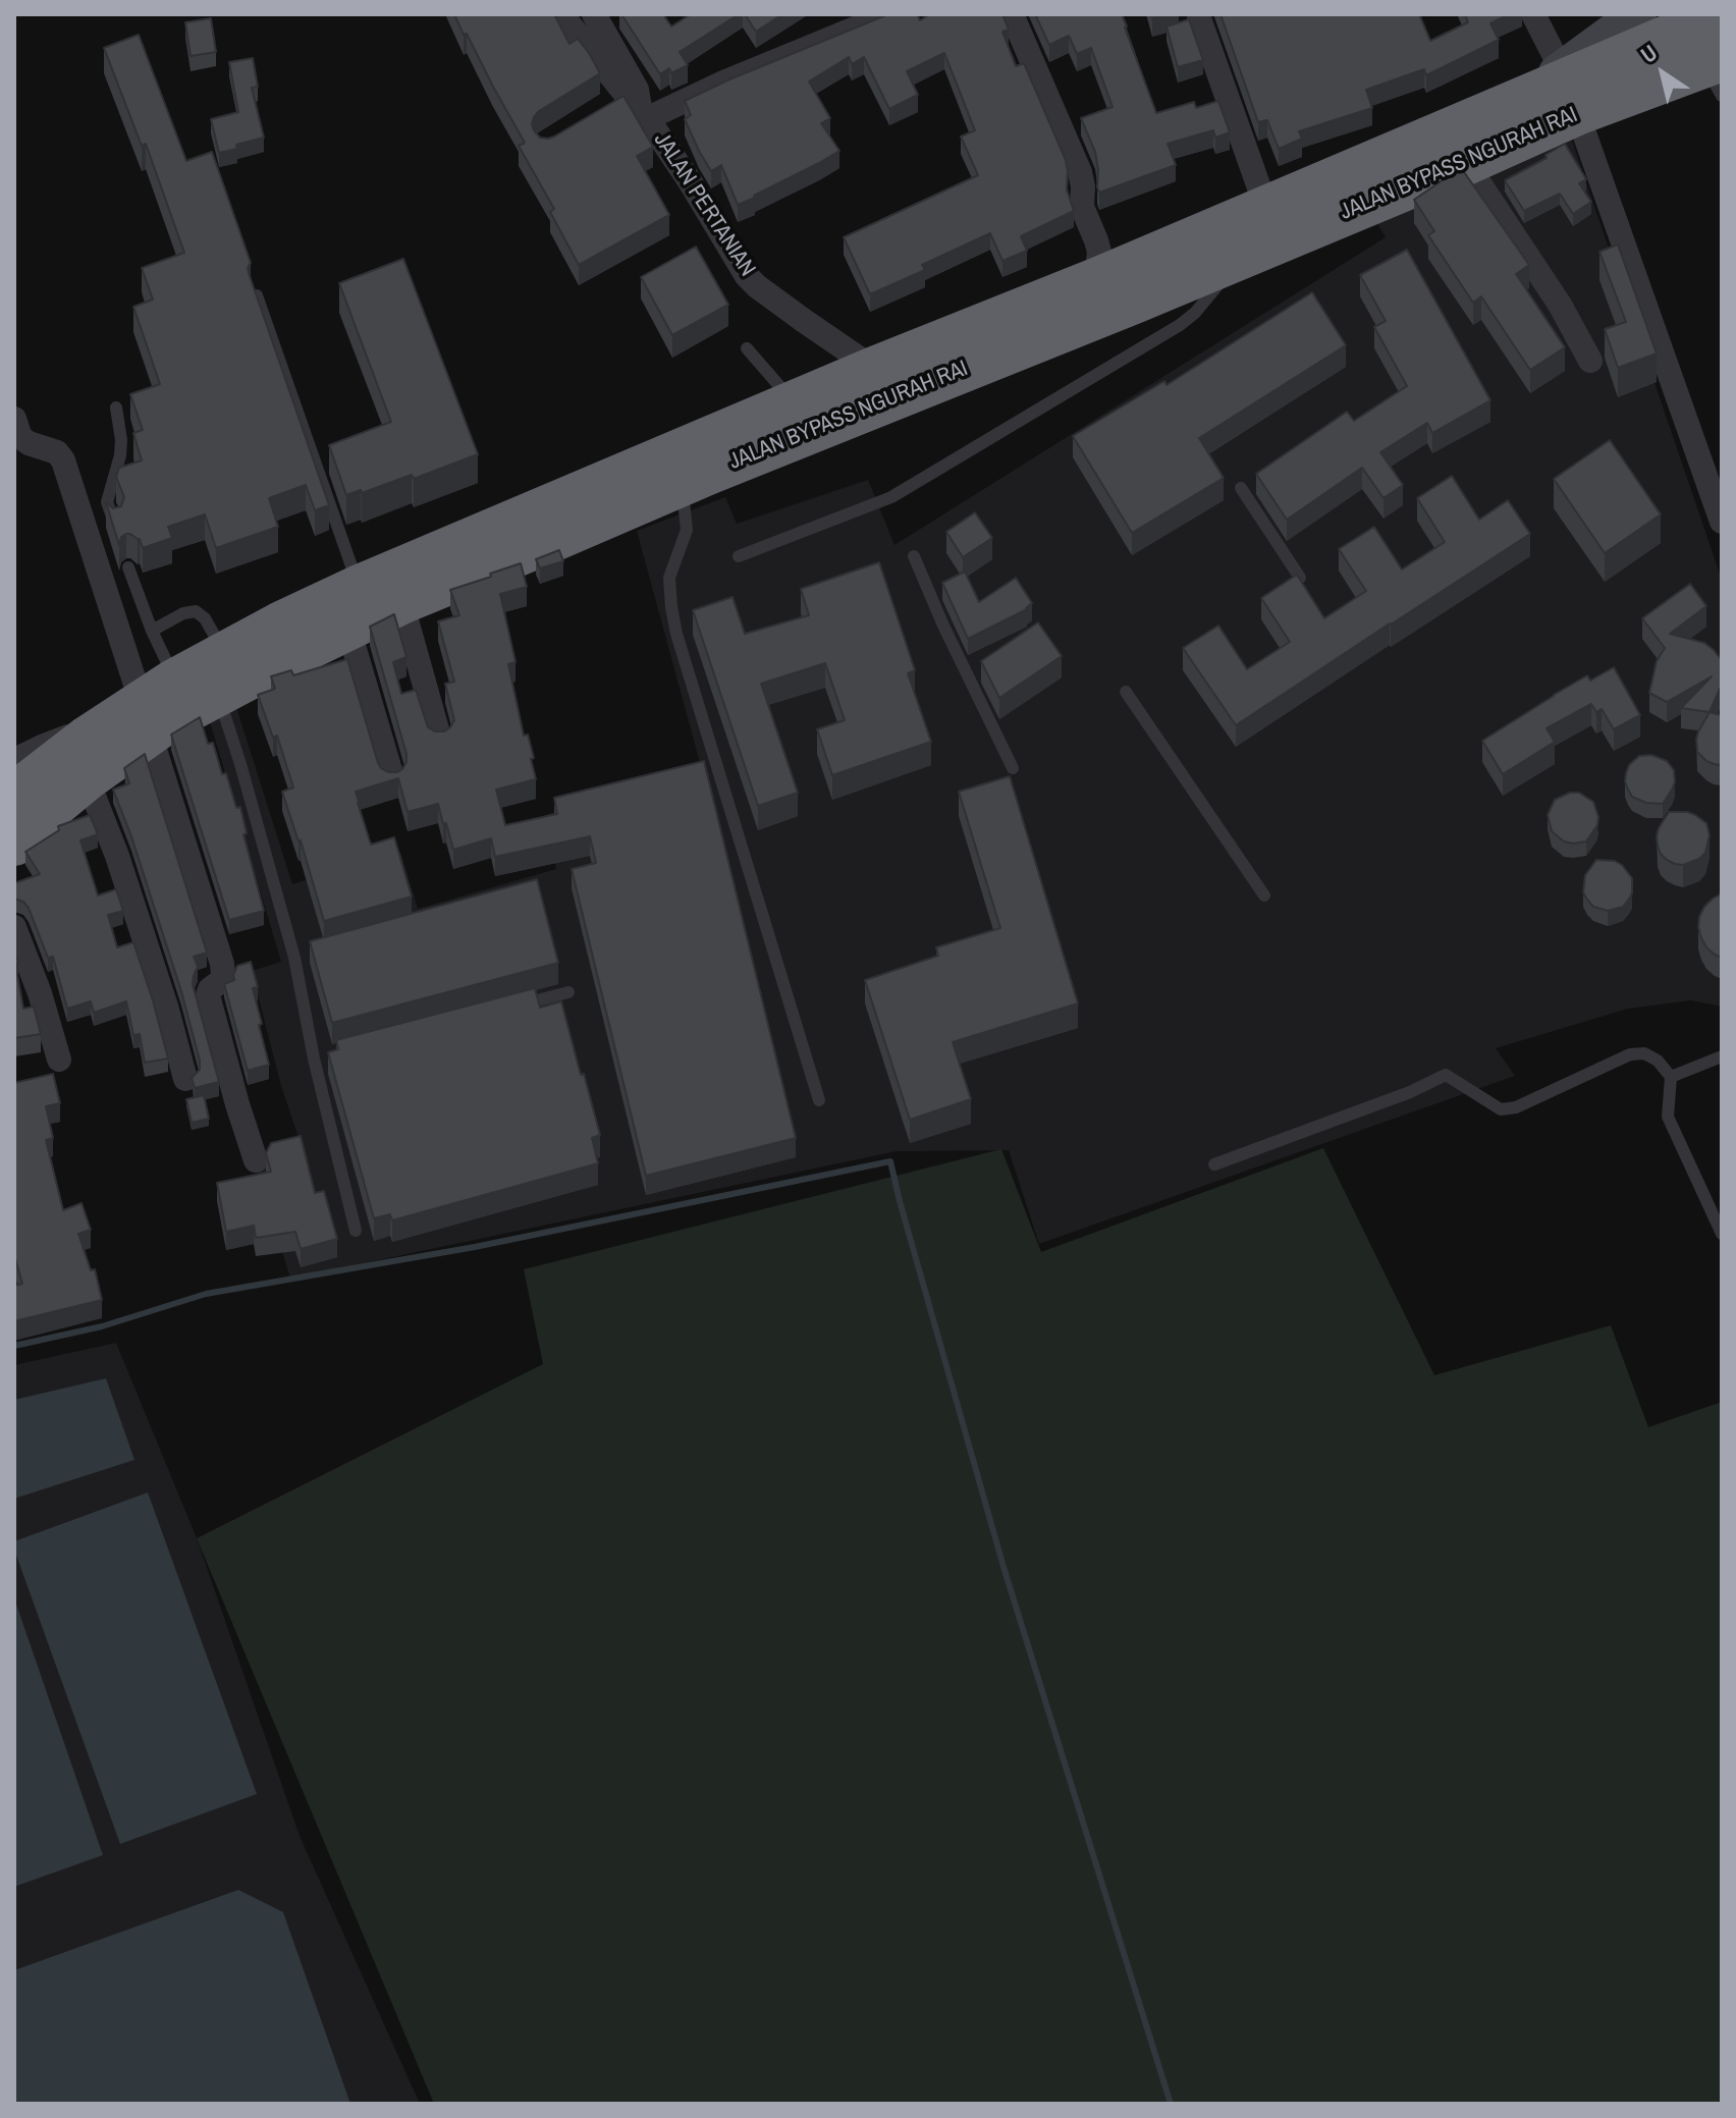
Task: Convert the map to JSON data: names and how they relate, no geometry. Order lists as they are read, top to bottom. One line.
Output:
{"streets":{"highway":["JALAN BYPASS NGURAH RAI"],"street":["JALAN PERTANIAN"]},"crossings":[["JALAN BYPASS NGURAH RAI","JALAN PERTANIAN"]],"north":"top left"}
